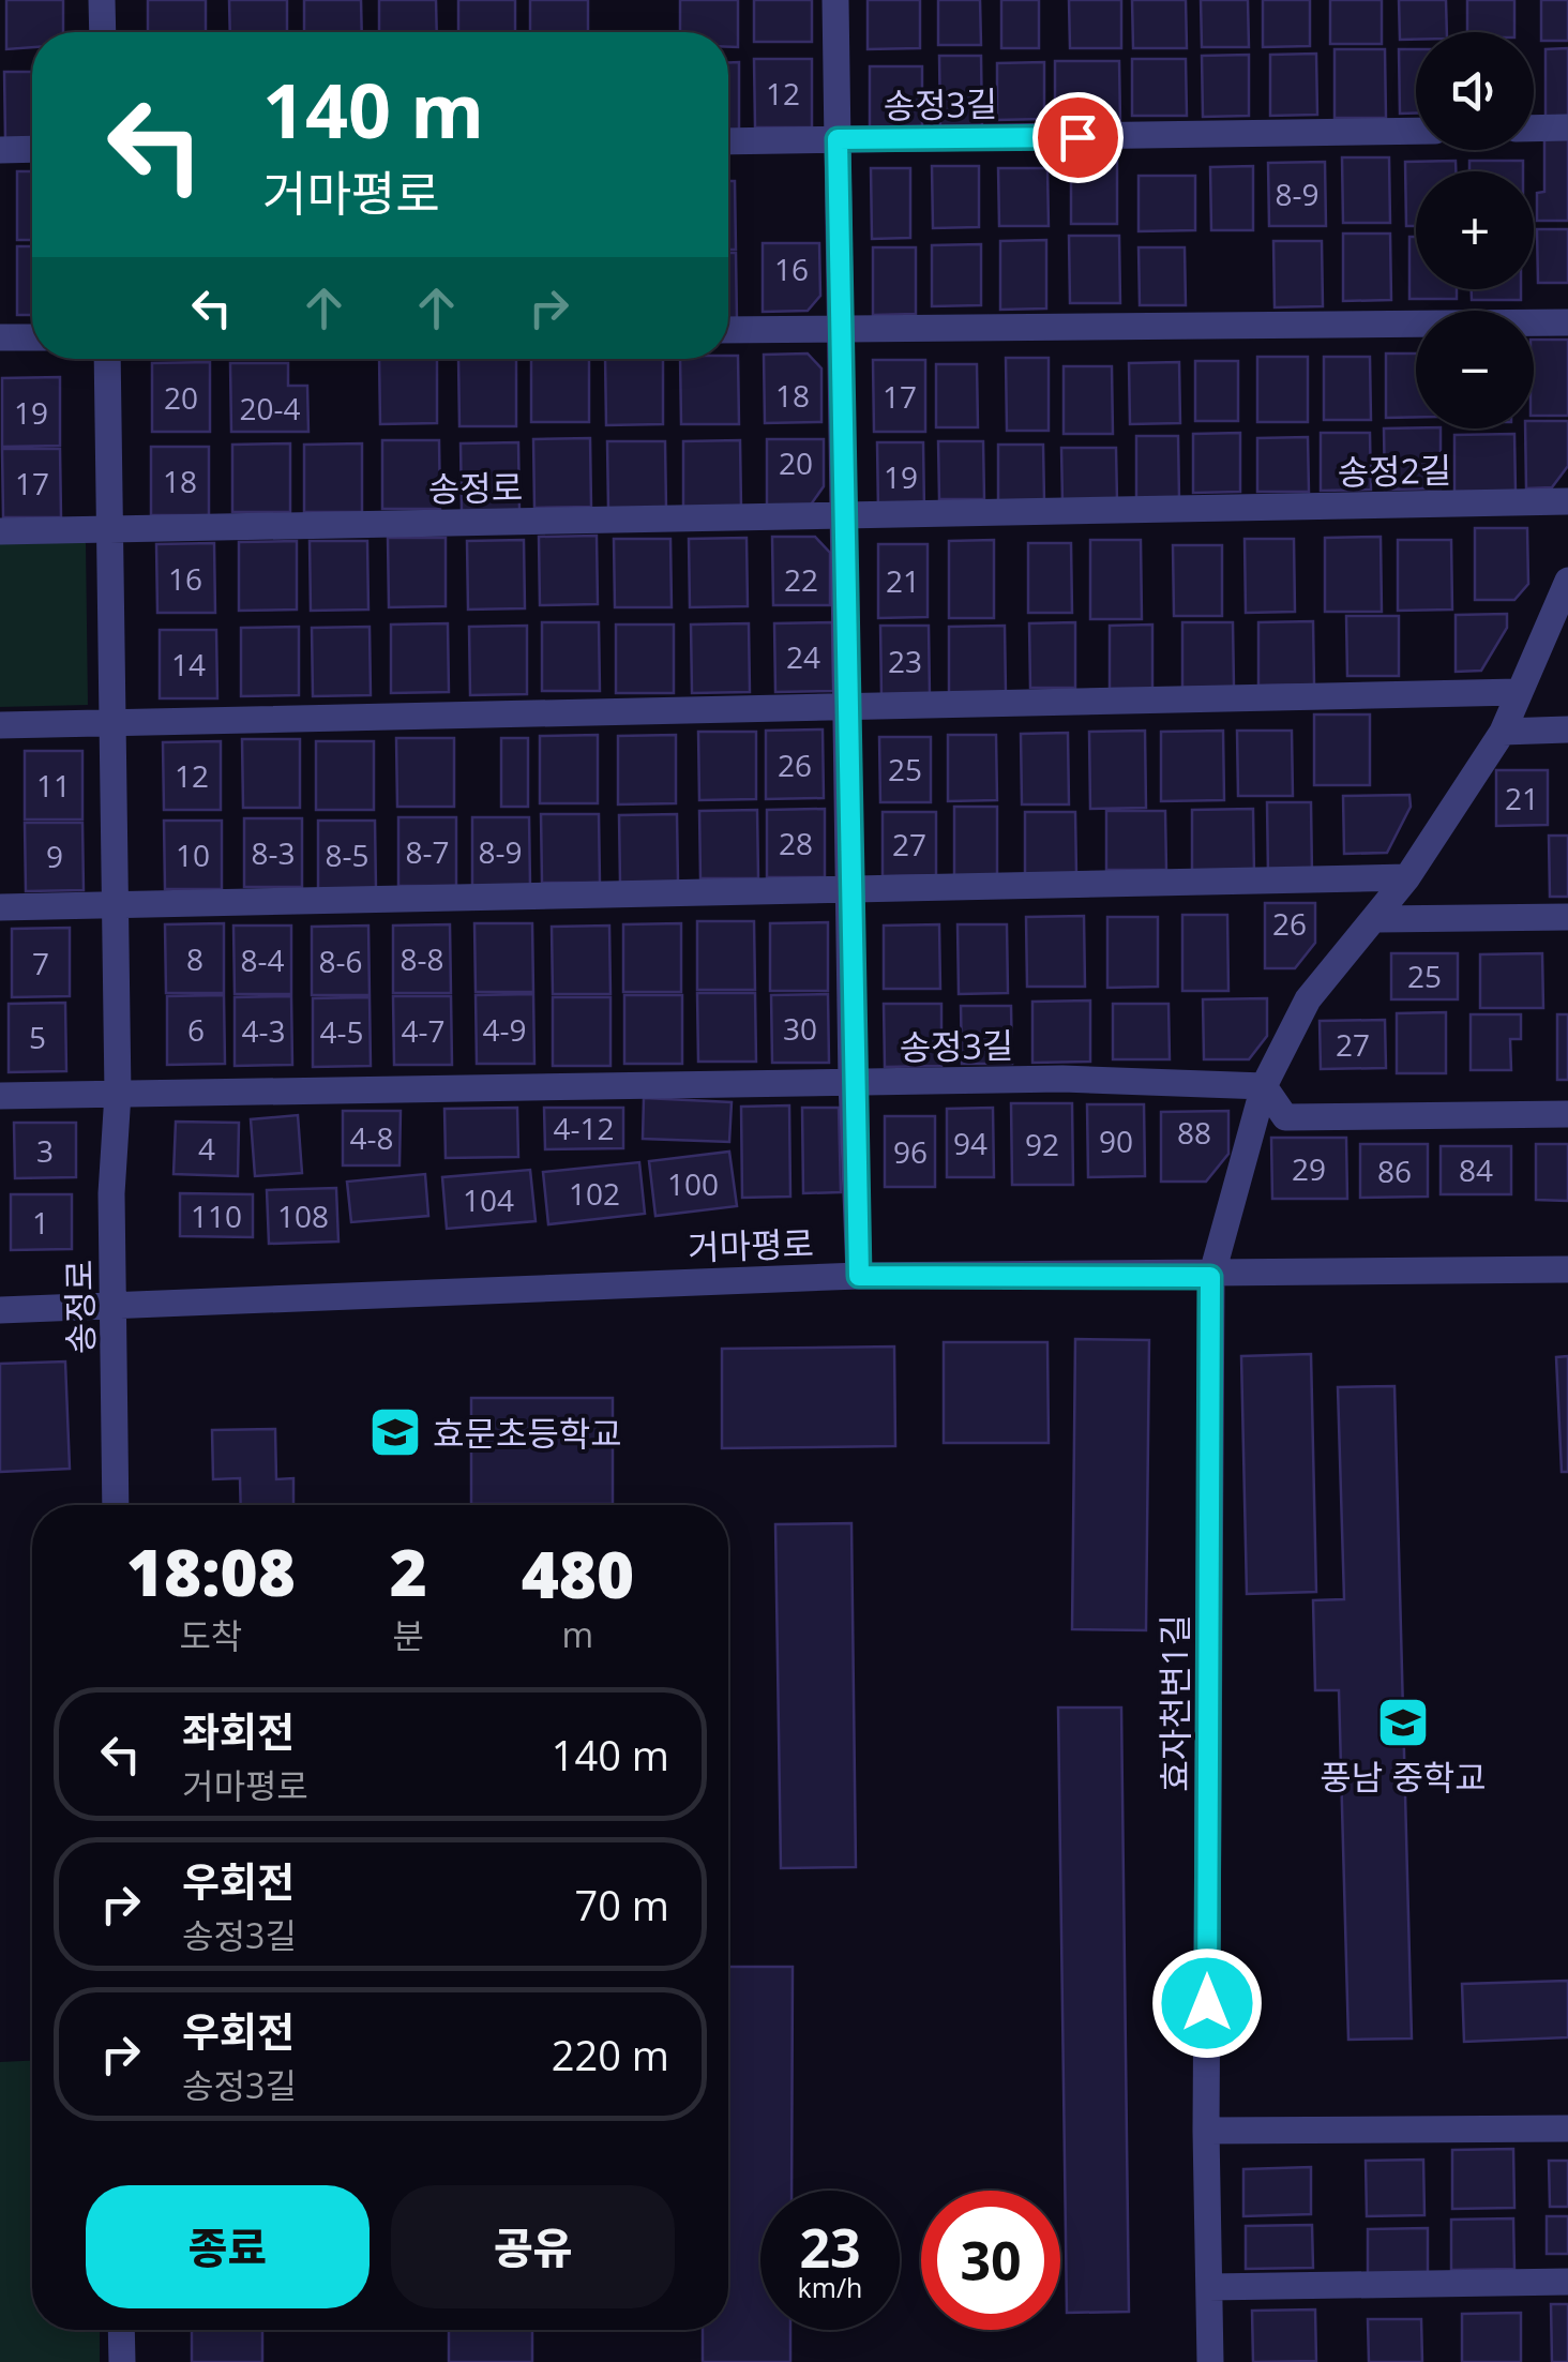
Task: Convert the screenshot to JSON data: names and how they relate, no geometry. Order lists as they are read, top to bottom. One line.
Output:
{"streets":{"street":["송정3길","송정2길","송정로","거마평로","효자천변1길"]},"crossings":[["송정3길","송정2길"],["송정3길","송정로"],["송정3길","거마평로"],["송정2길","송정로"],["송정로","거마평로"],["거마평로","효자천변1길"]],"places":{"school or university":["효문초등학교","풍남 중학교"]},"house_numbers":["12","8-9","16","18","17","20","20-4","19","20","19","18","17","16","22","21","24","23","14","26","25","12","11","21","28","27","8-7","8-9","8-3","10","8-5","9","26","8","8-8","8-4","8-6","7","25","30","6","4-9","4-3","4-7","4-5","5","27","4-12","88","4-8","90","94","92","4","3","96","29","84","86","100","102","104","110","108","1"],"page":{"map_buttons":["+","−"],"turn":["140 m","거마평로"],"eta":["18:08","도착","2","분","480","m"],"list":[{"name":"좌회전","note":"거마평로","value":"140 m"},{"name":"우회전","note":"송정3길","value":"70 m"},{"name":"우회전","note":"송정3길","value":"220 m"}],"buttons":["종료","공유"],"speed":"23 km/h","limit":"30"}}
